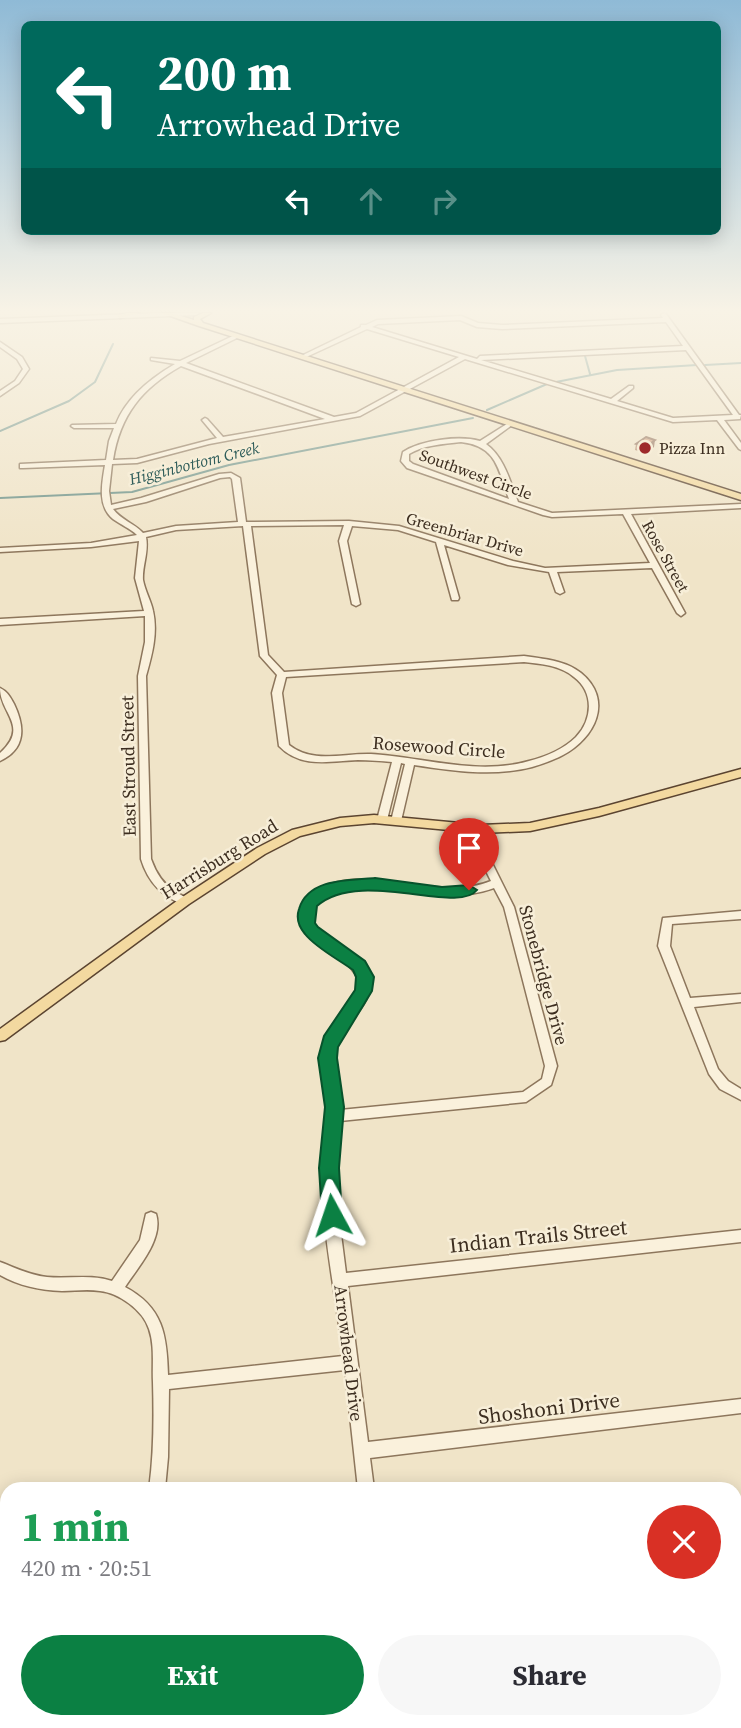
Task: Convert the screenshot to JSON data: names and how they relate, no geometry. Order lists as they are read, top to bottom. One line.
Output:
{"streets":{"main road":["Harrisburg Road"],"street":["Southwest Circle","Greenbriar Drive","Rose Street","Rosewood Circle","East Stroud Street","Stonebridge Drive","Indian Trails Street","Arrowhead Drive","Shoshoni Drive"]},"crossings":[["Southwest Circle","Rose Street"],["Greenbriar Drive","Rose Street"],["Greenbriar Drive","East Stroud Street"],["East Stroud Street","Harrisburg Road"],["Harrisburg Road","Stonebridge Drive"],["Stonebridge Drive","Arrowhead Drive"],["Indian Trails Street","Arrowhead Drive"],["Arrowhead Drive","Shoshoni Drive"]],"water":["Higginbottom Creek"],"places":["Pizza Inn"],"page":{"turn":["200 m","Arrowhead Drive"],"heading":["1 min","420 m · 20:51"],"buttons":["Exit","Share"]}}
